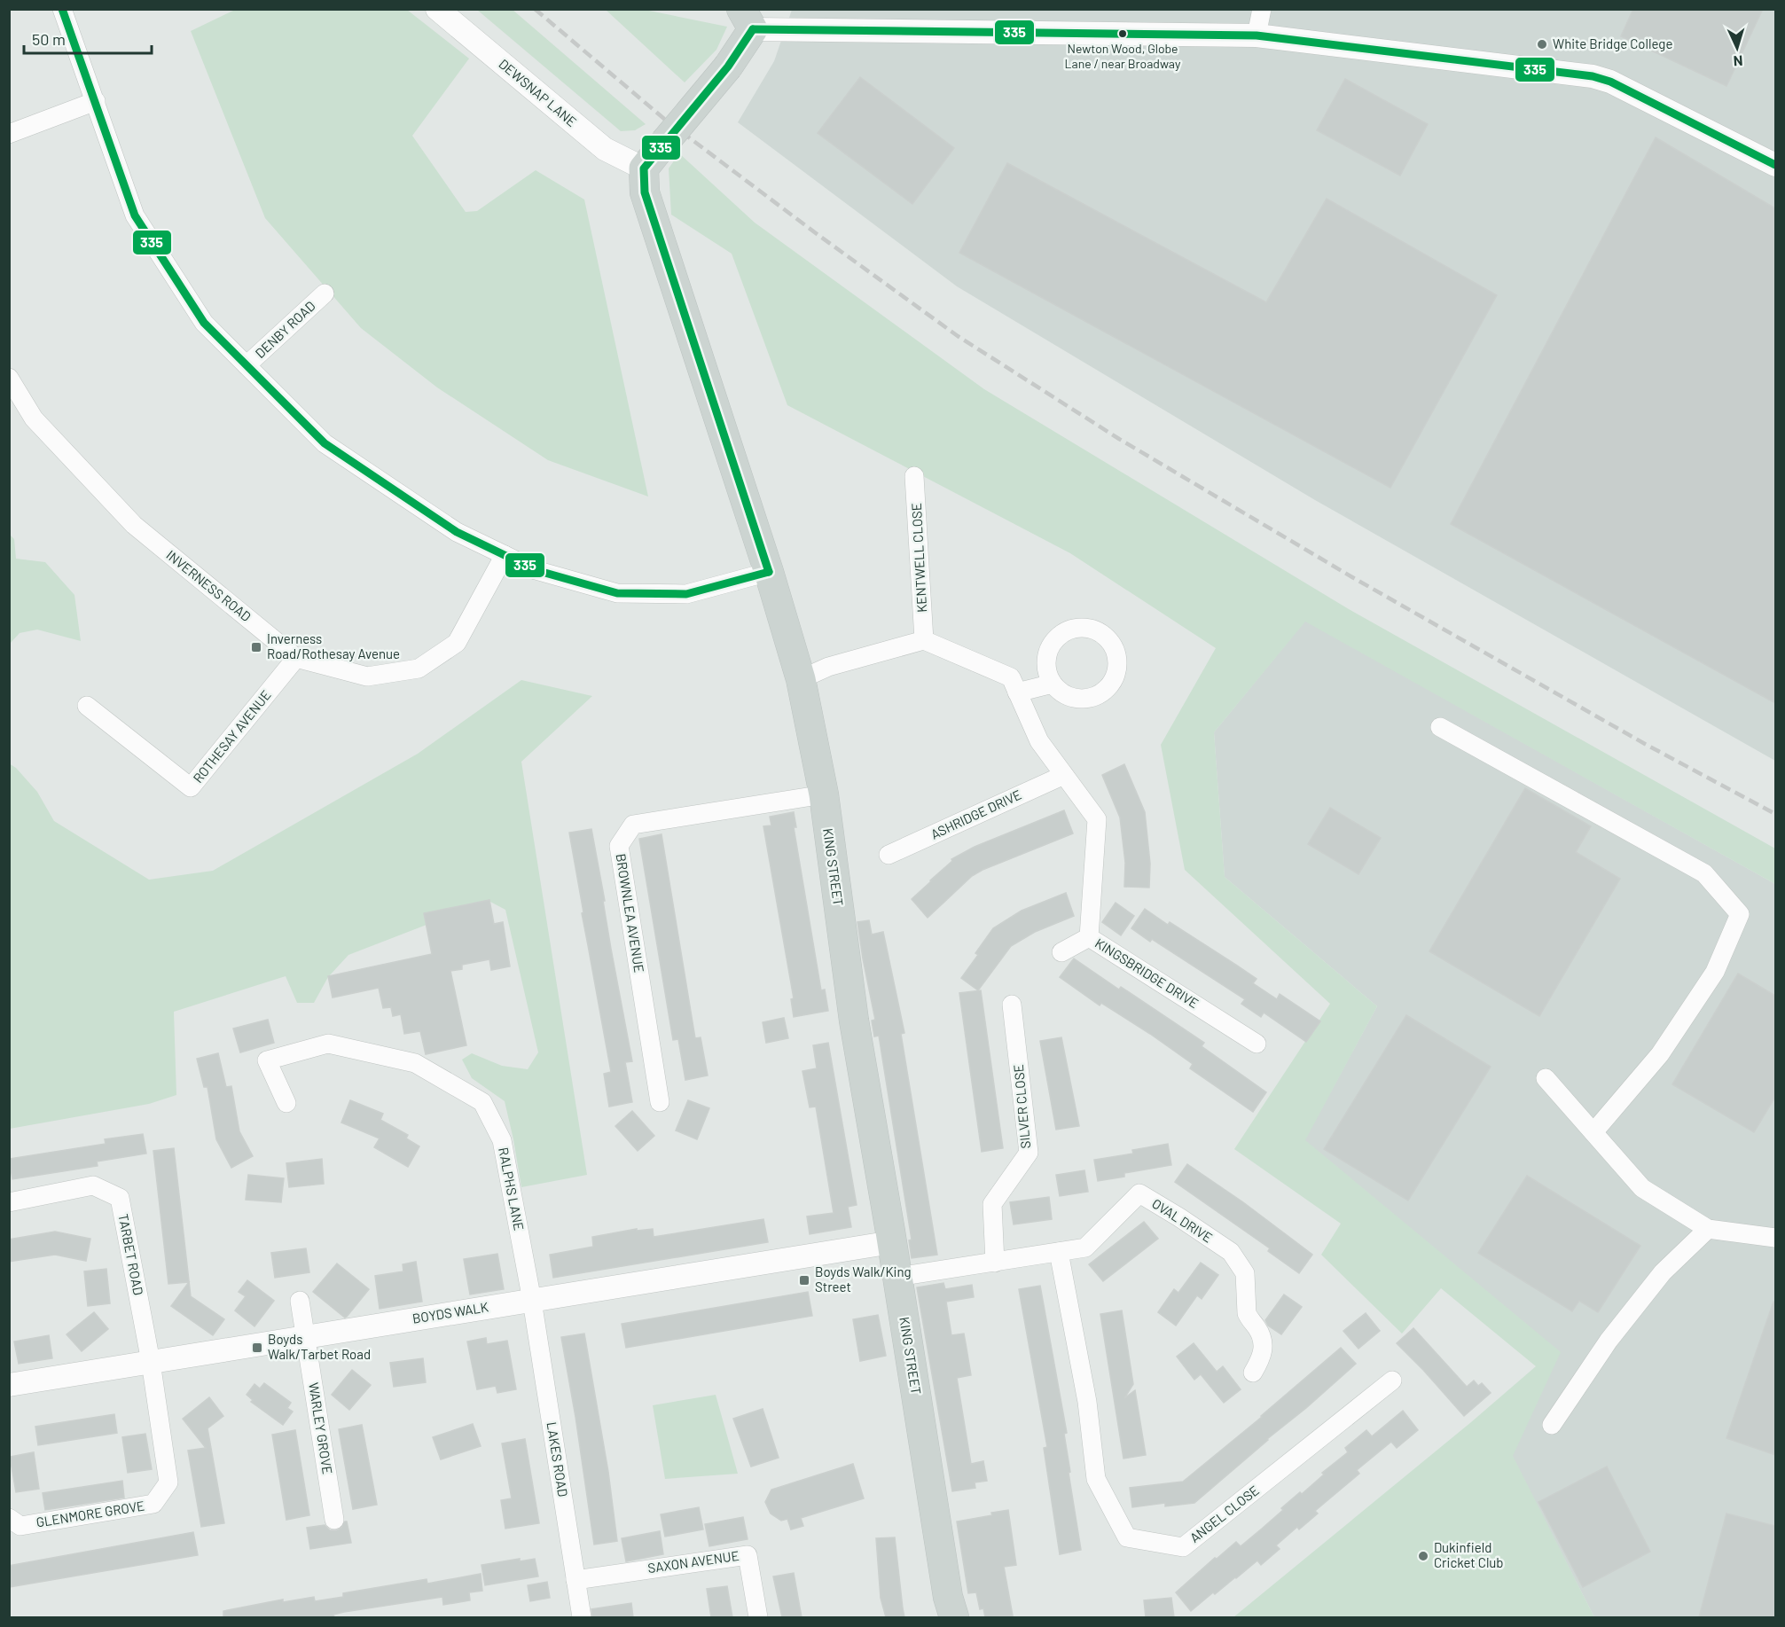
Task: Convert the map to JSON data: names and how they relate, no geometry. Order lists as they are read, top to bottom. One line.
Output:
{"streets":{"main road":["KING STREET"],"street":["DEWSNAP LANE","DENBY ROAD","KENTWELL CLOSE","INVERNESS ROAD","ROTHESAY AVENUE","ASHRIDGE DRIVE","BROWNLEA AVENUE","KINGSBRIDGE DRIVE","SILVER CLOSE","RALPHS LANE","OVAL DRIVE","TARBET ROAD","BOYDS WALK","WARLEY GROVE","LAKES ROAD","GLENMORE GROVE","ANGEL CLOSE","SAXON AVENUE"]},"crossings":[["DEWSNAP LANE","KING STREET"],["KENTWELL CLOSE","KINGSBRIDGE DRIVE"],["INVERNESS ROAD","ROTHESAY AVENUE"],["ASHRIDGE DRIVE","KINGSBRIDGE DRIVE"],["KING STREET","BROWNLEA AVENUE"],["KING STREET","OVAL DRIVE"],["KING STREET","BOYDS WALK"],["SILVER CLOSE","OVAL DRIVE"],["RALPHS LANE","BOYDS WALK"],["RALPHS LANE","LAKES ROAD"],["OVAL DRIVE","ANGEL CLOSE"],["TARBET ROAD","BOYDS WALK"],["TARBET ROAD","GLENMORE GROVE"],["BOYDS WALK","WARLEY GROVE"],["BOYDS WALK","LAKES ROAD"],["BOYDS WALK","GLENMORE GROVE"],["LAKES ROAD","SAXON AVENUE"]],"places":{"other":["Newton Wood, Globe Lane / near Broadway","White Bridge College","Dukinfield Cricket Club"],"transit":["Inverness Road/Rothesay Avenue","Boyds Walk/King Street","Boyds Walk/Tarbet Road"]},"lines":["transit line 335"],"scale_bar":"50 m","north":"bottom"}
